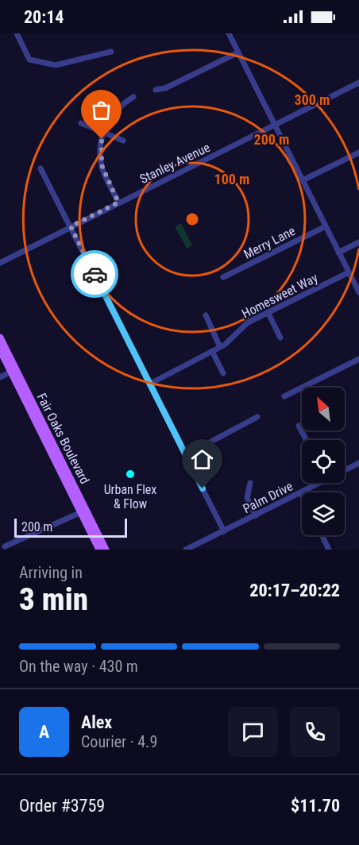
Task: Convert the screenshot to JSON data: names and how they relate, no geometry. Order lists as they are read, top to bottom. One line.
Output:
{"streets":{"main road":["Fair Oaks Boulevard"],"street":["Stanley Avenue","Merry Lane","Homesweet Way","Palm Drive"]},"places":["Urban Flex & Flow"],"scale_bar":"200 m","north":"top left","page":{"status":"20:14","scale":"200 m","heading":["3 min","Arriving in","20:17–20:22"],"panel":["Alex","Courier · 4.9","Order #3759","$11.70"],"bar":"On the way · 430 m","round":"A"},"rings":["300 m","200 m","100 m"]}
